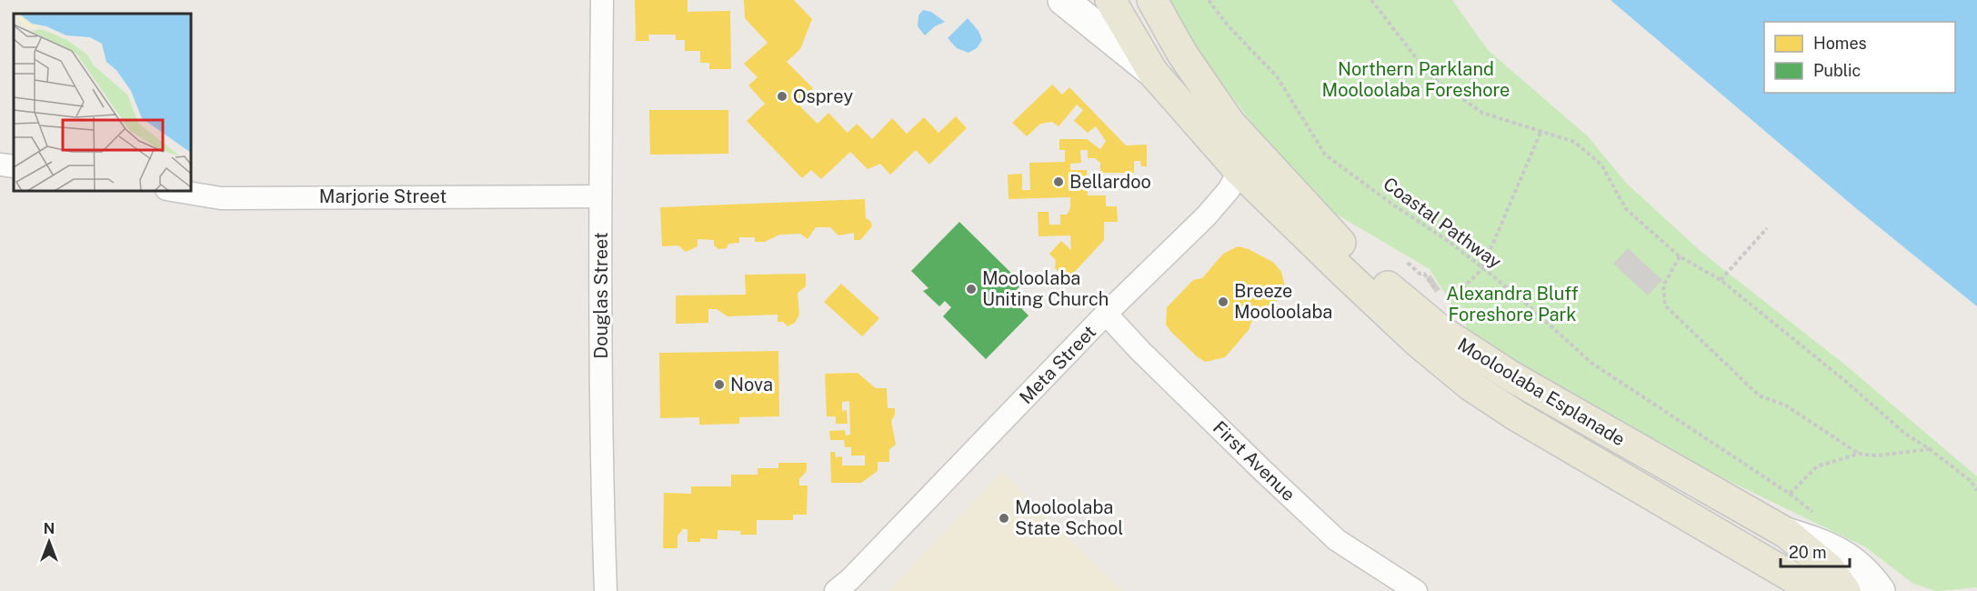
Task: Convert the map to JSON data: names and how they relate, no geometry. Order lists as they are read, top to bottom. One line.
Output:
{"streets":{"main road":["Mooloolaba Esplanade"],"street":["Marjorie Street","Douglas Street","Meta Street","First Avenue"],"path":["Coastal Pathway"]},"crossings":[["Marjorie Street","Douglas Street"],["Meta Street","Mooloolaba Esplanade"],["Meta Street","First Avenue"]],"parks":["Northern Parkland Mooloolaba Foreshore","Alexandra Bluff Foreshore Park"],"places":["Osprey","Bellardoo","Mooloolaba Uniting Church","Breeze Mooloolaba","Nova","Mooloolaba State School"],"legend":["Homes","Public"],"scale_bar":"20 m","north":"top"}
